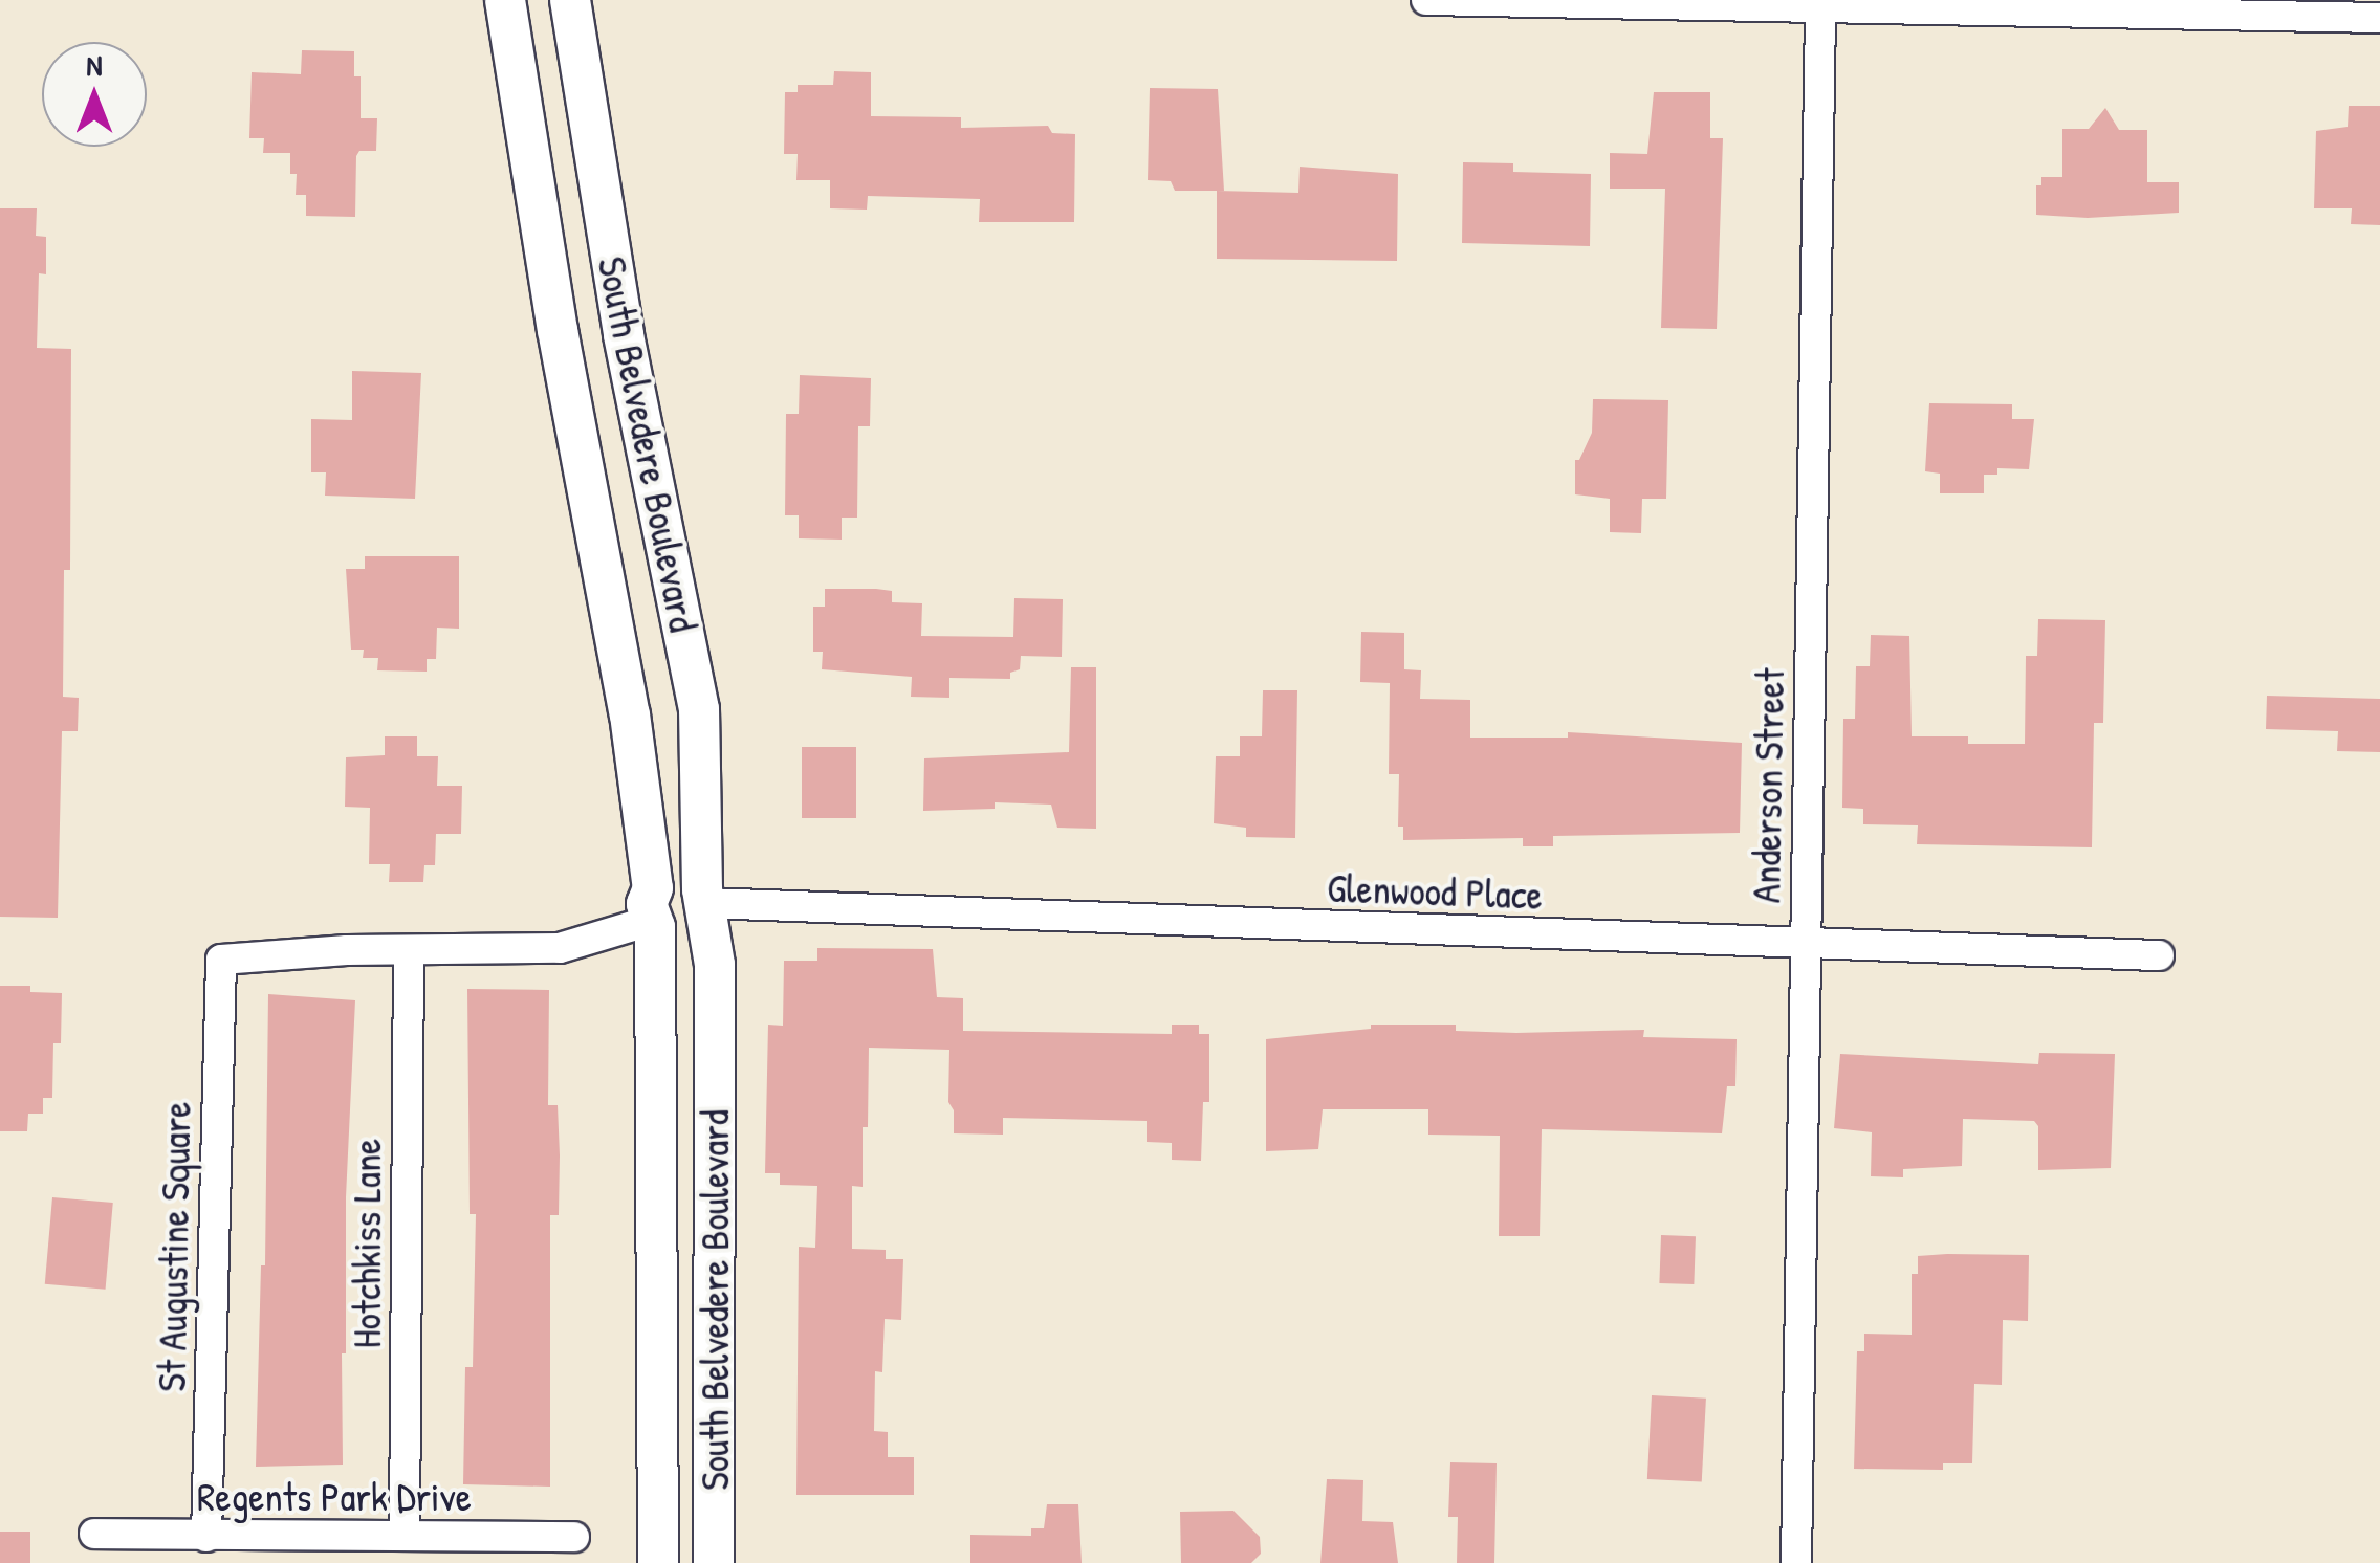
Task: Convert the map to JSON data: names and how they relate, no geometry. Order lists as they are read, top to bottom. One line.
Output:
{"streets":{"street":["South Belvedere Boulevard","Anderson Street","Glenwood Place","Hotchkiss Lane","St Augustine Square","Regents Park Drive"]},"crossings":[["South Belvedere Boulevard","Glenwood Place"],["Anderson Street","Glenwood Place"],["Hotchkiss Lane","St Augustine Square"],["Hotchkiss Lane","Regents Park Drive"],["St Augustine Square","Regents Park Drive"]],"north":"top"}
